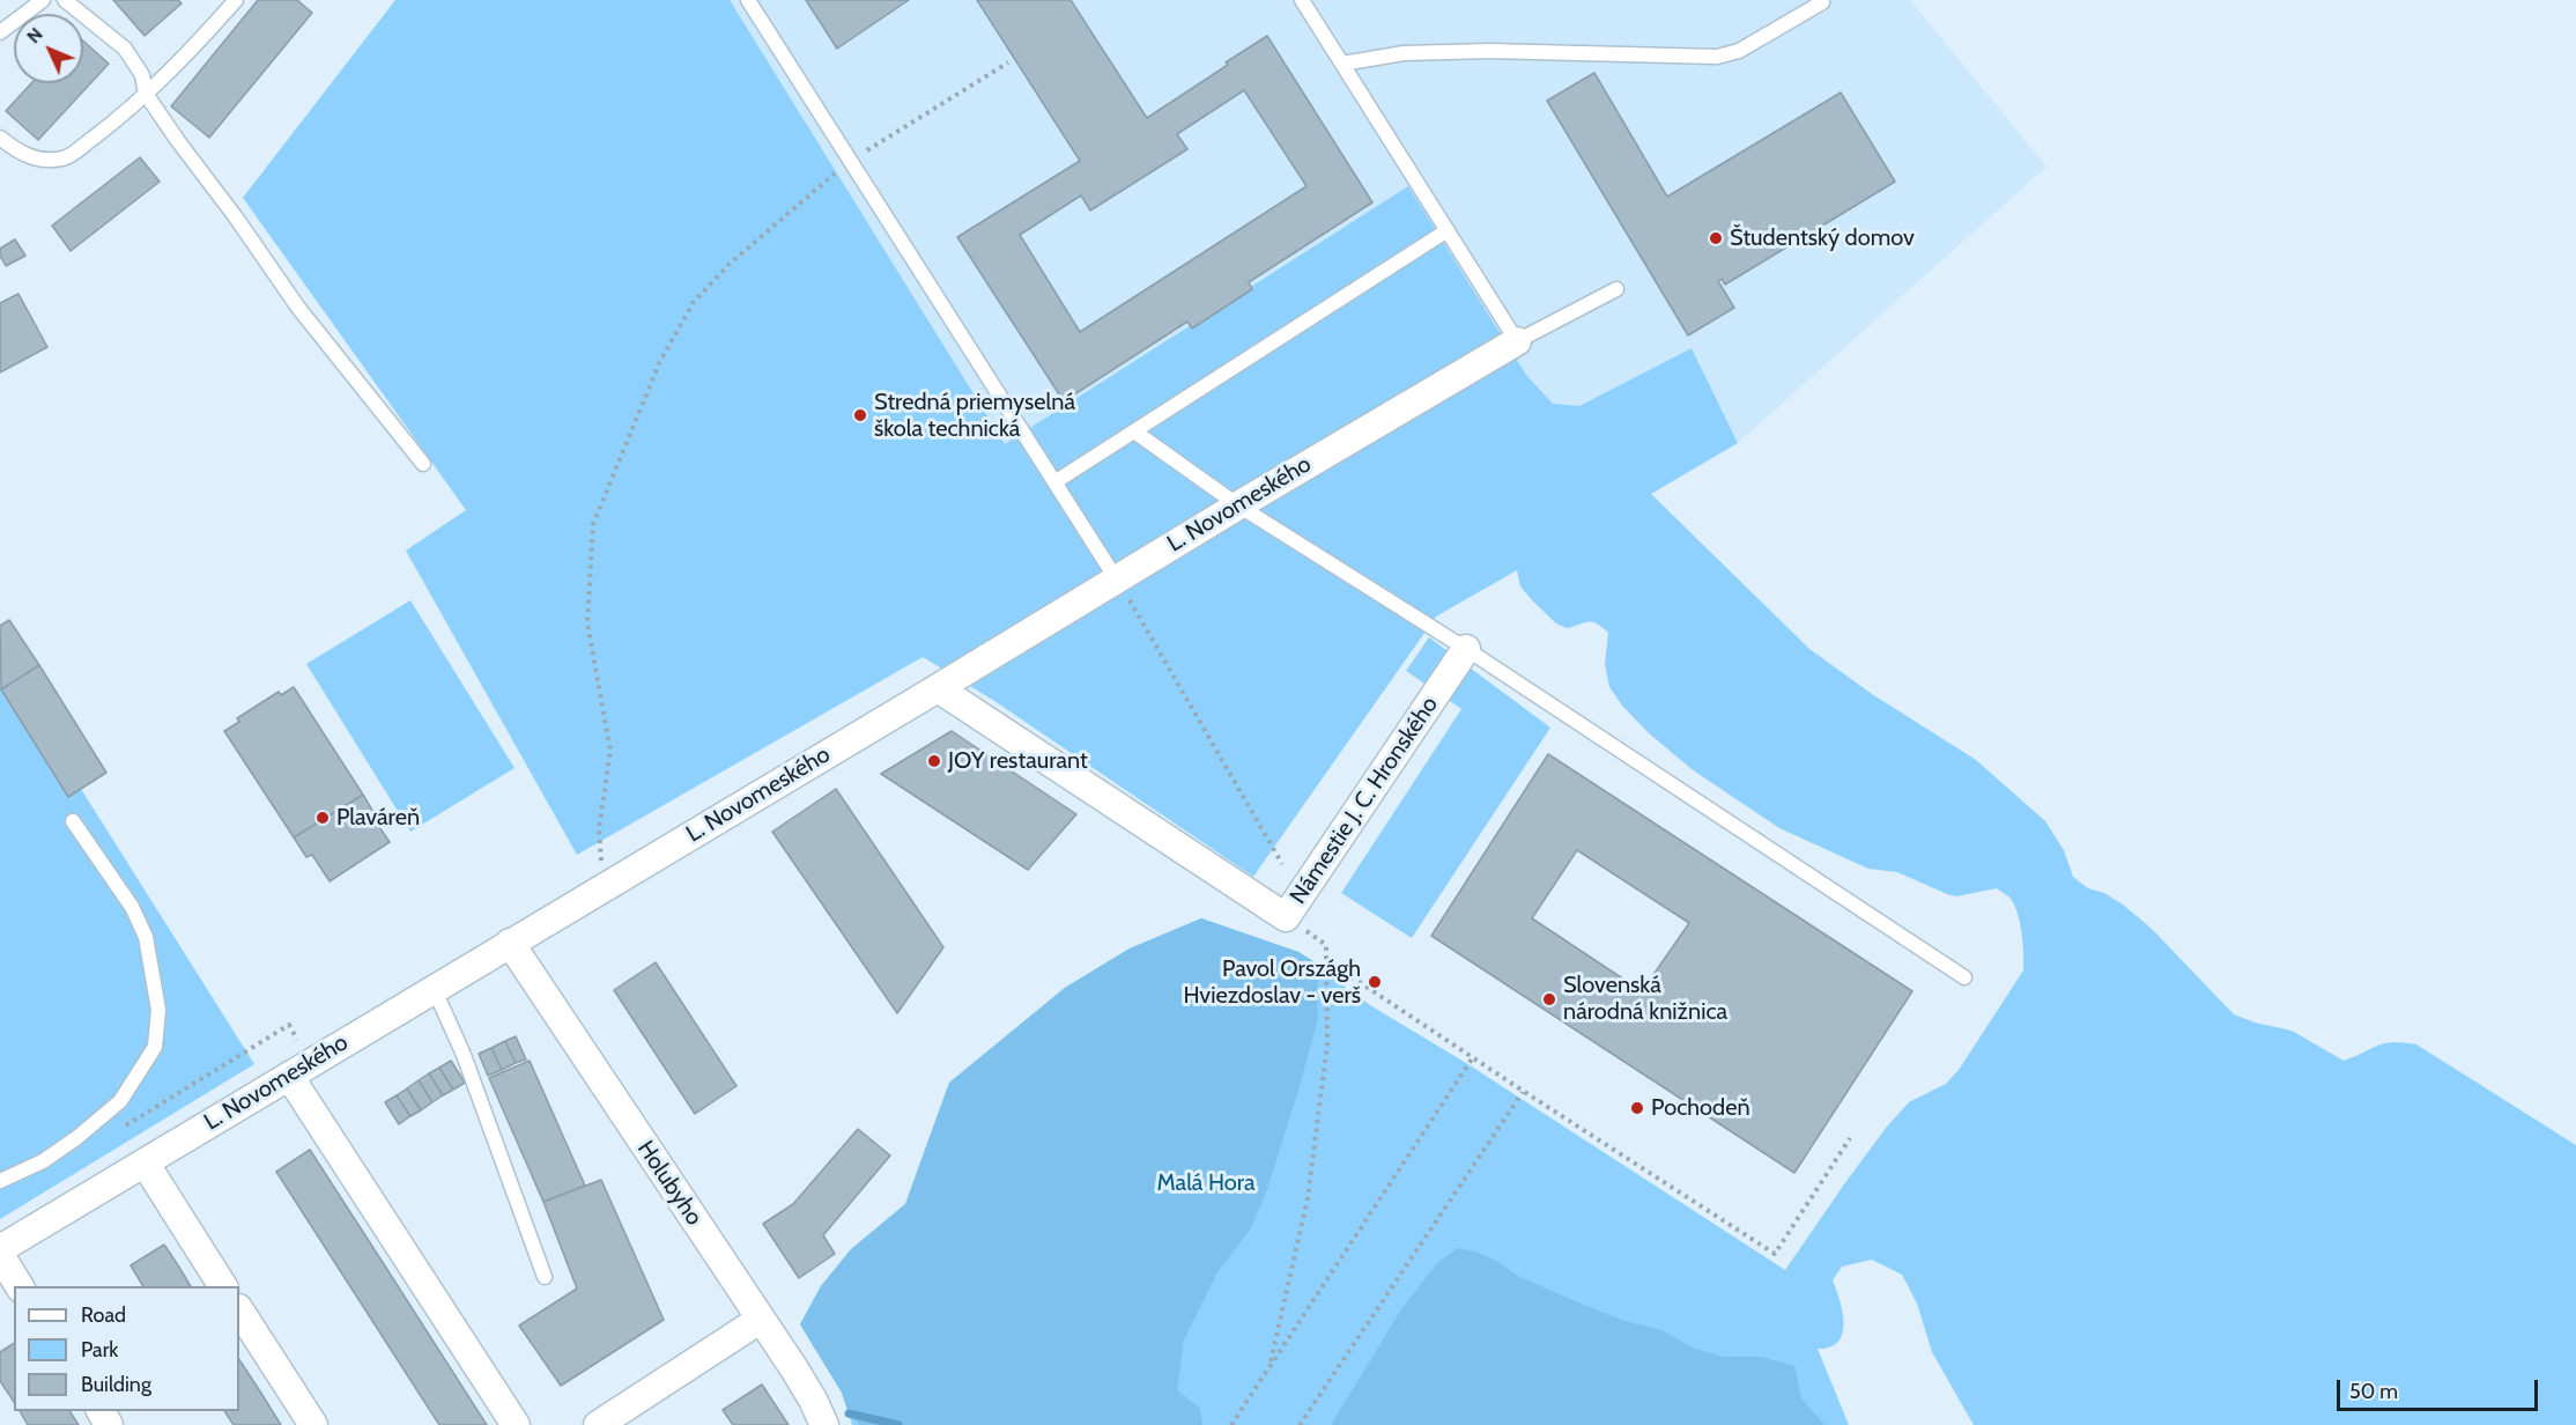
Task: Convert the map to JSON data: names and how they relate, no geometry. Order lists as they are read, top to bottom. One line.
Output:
{"streets":{"street":["L. Novomeského","Námestie J. C. Hronského","Holubyho"]},"crossings":[["L. Novomeského","Námestie J. C. Hronského"],["L. Novomeského","Holubyho"]],"parks":["Malá Hora"],"places":["Študentský domov","Stredná priemyselná škola technická","JOY restaurant","Plaváreň","Pavol Országh Hviezdoslav - verš","Slovenská národná knižnica","Pochodeň"],"legend":["Road","Park","Building"],"scale_bar":"50 m","north":"top left"}
